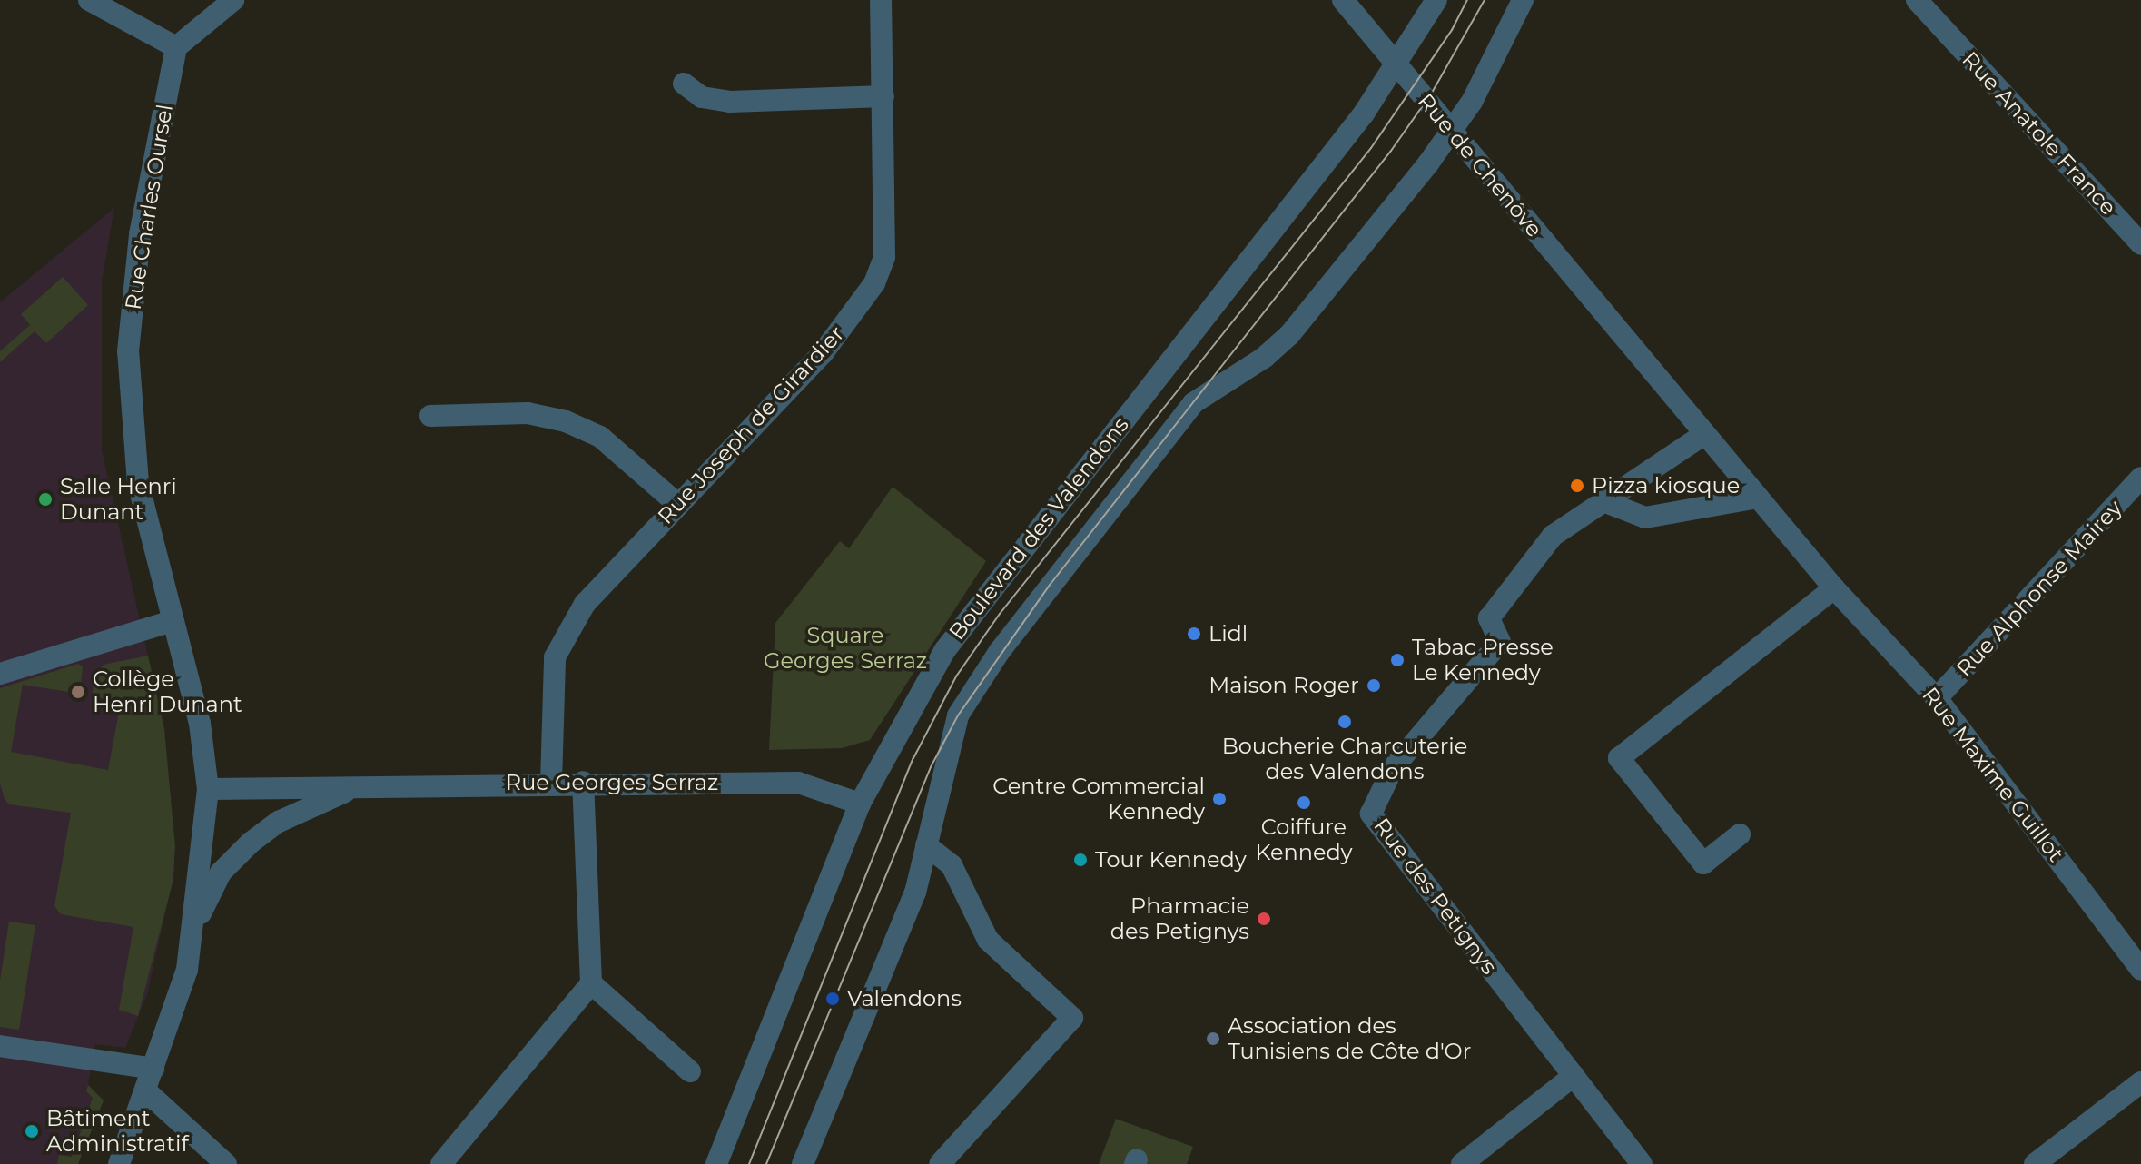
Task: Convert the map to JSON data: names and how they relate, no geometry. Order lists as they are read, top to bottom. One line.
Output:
{"streets":{"street":["Rue Anatole France","Rue de Chenôve","Rue Charles Oursel","Rue Joseph de Girardier","Boulevard des Valendons","Rue Alphonse Mairey","Rue Maxime Guillot","Rue Georges Serraz","Rue des Petignys"]},"crossings":[["Rue de Chenôve","Boulevard des Valendons"],["Rue de Chenôve","Rue Maxime Guillot"],["Rue Charles Oursel","Rue Georges Serraz"],["Rue Joseph de Girardier","Rue Georges Serraz"],["Boulevard des Valendons","Rue Georges Serraz"],["Rue Alphonse Mairey","Rue Maxime Guillot"],["Rue Maxime Guillot","Rue des Petignys"]],"parks":["Square Georges Serraz"],"places":["Pizza kiosque","Salle Henri Dunant","Lidl","Tabac Presse Le Kennedy","Maison Roger","Collège Henri Dunant","Boucherie Charcuterie des Valendons","Centre Commercial Kennedy","Coiffure Kennedy","Tour Kennedy","Pharmacie des Petignys","Valendons","Association des Tunisiens de Côte d'Or","Bâtiment Administratif"]}
